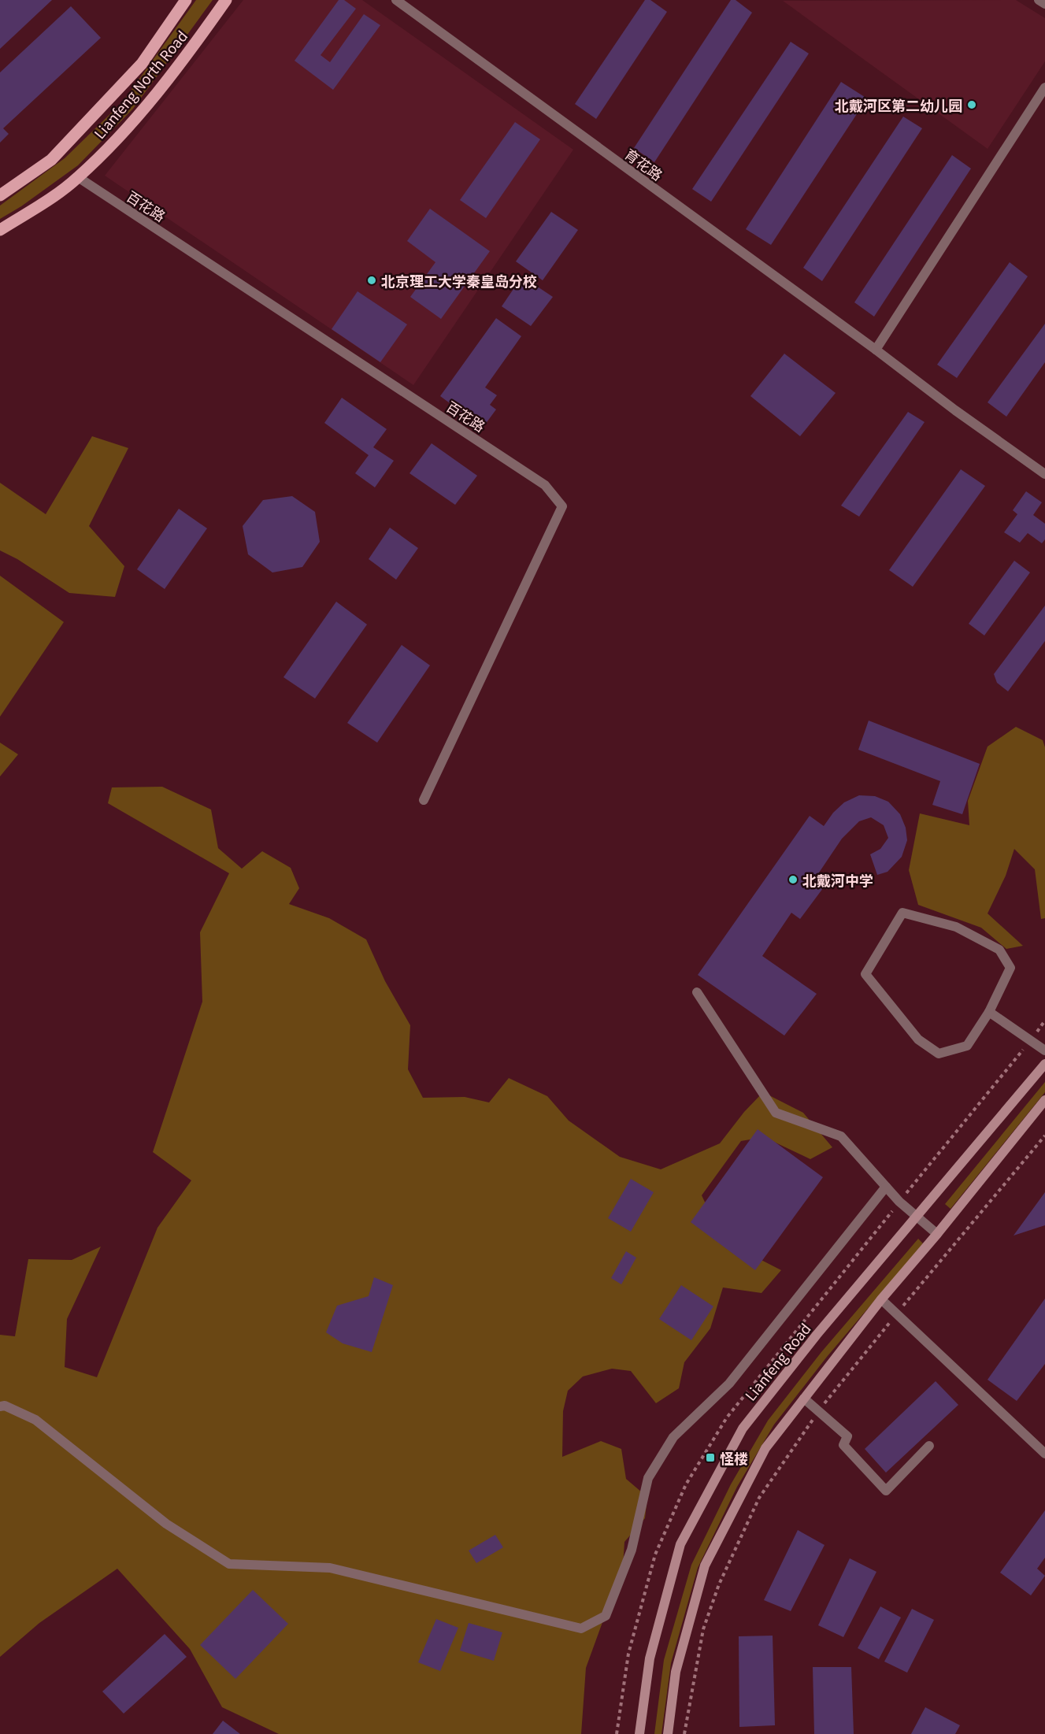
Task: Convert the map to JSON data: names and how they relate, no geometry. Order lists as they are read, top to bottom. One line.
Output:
{"streets":{"main road":["Lianfeng North Road","Lianfeng Road"],"street":["育花路","百花路"]},"crossings":[["Lianfeng North Road","百花路"]],"places":{"other":["北戴河区第二幼儿园","北京理工大学秦皇岛分校","北戴河中学"],"transit":["怪楼"]}}
